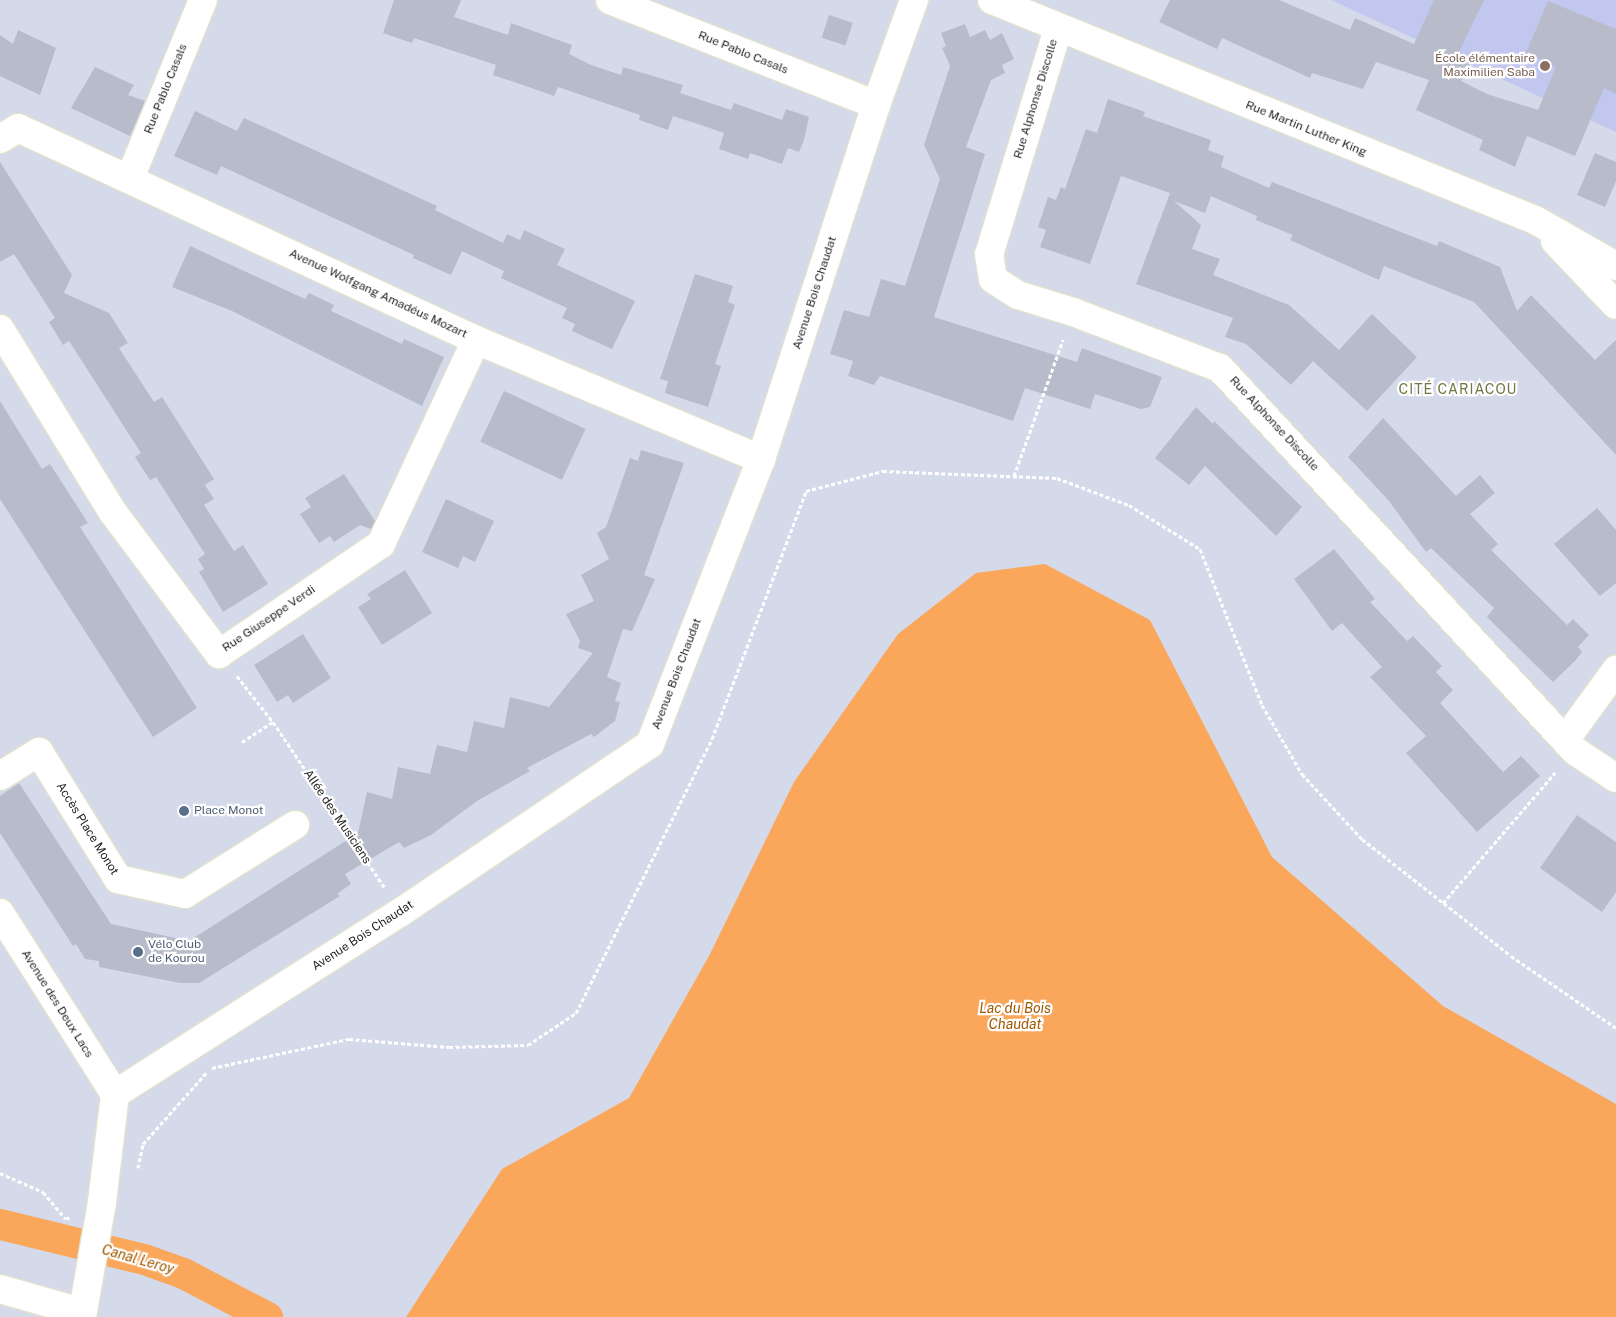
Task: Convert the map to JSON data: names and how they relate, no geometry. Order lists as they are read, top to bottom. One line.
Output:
{"streets":{"street":["Rue Pablo Casals","Rue Alphonse Discolle","Rue Martin Luther King","Avenue Bois Chaudat","Avenue Wolfgang Amadéus Mozart","Rue Giuseppe Verdi","Accès Place Monot","Avenue des Deux Lacs"],"path":["Allée des Musiciens"]},"crossings":[["Rue Pablo Casals","Avenue Bois Chaudat"],["Rue Pablo Casals","Avenue Wolfgang Amadéus Mozart"],["Rue Alphonse Discolle","Rue Martin Luther King"],["Avenue Bois Chaudat","Avenue Wolfgang Amadéus Mozart"],["Avenue Bois Chaudat","Allée des Musiciens"],["Avenue Bois Chaudat","Avenue des Deux Lacs"],["Avenue Wolfgang Amadéus Mozart","Rue Giuseppe Verdi"],["Rue Giuseppe Verdi","Allée des Musiciens"]],"districts":["CITÉ CARIACOU"],"water":["Lac du Bois Chaudat","Canal Leroy"],"places":["École élémentaire Maximilien Saba","Place Monot","Vélo Club de Kourou"]}
